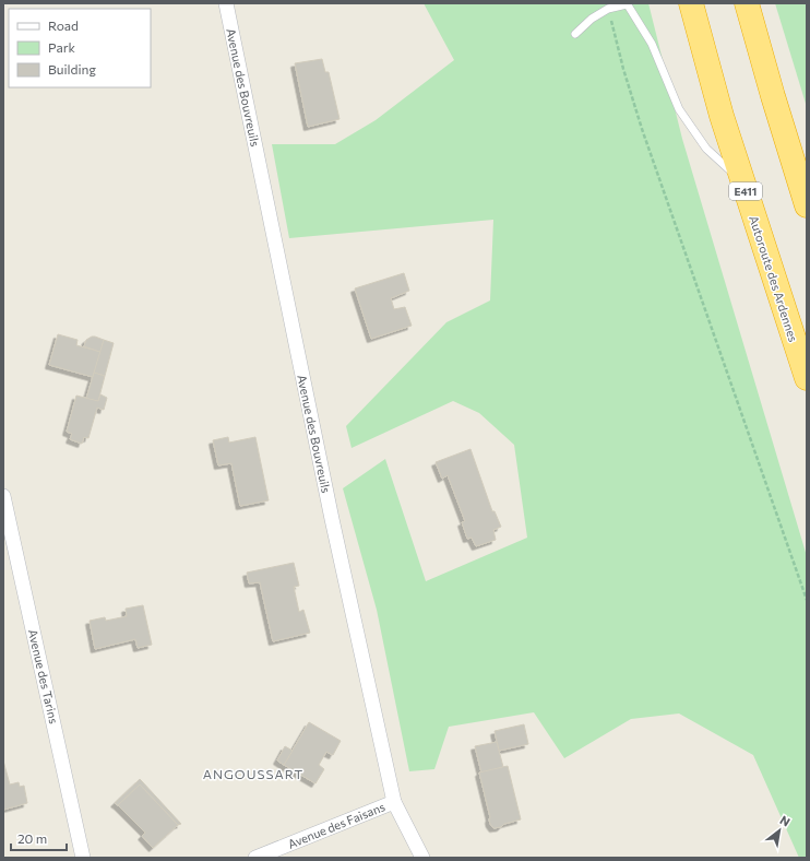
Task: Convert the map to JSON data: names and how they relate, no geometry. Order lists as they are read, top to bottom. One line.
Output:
{"streets":{"highway":["E411","Autoroute des Ardennes"],"street":["Avenue des Bouvreuils","Avenue des Tarins","Avenue des Faisans"]},"crossings":[["Avenue des Bouvreuils","Avenue des Faisans"]],"districts":["ANGOUSSART"],"legend":["Road","Park","Building"],"scale_bar":"20 m","north":"top right"}
